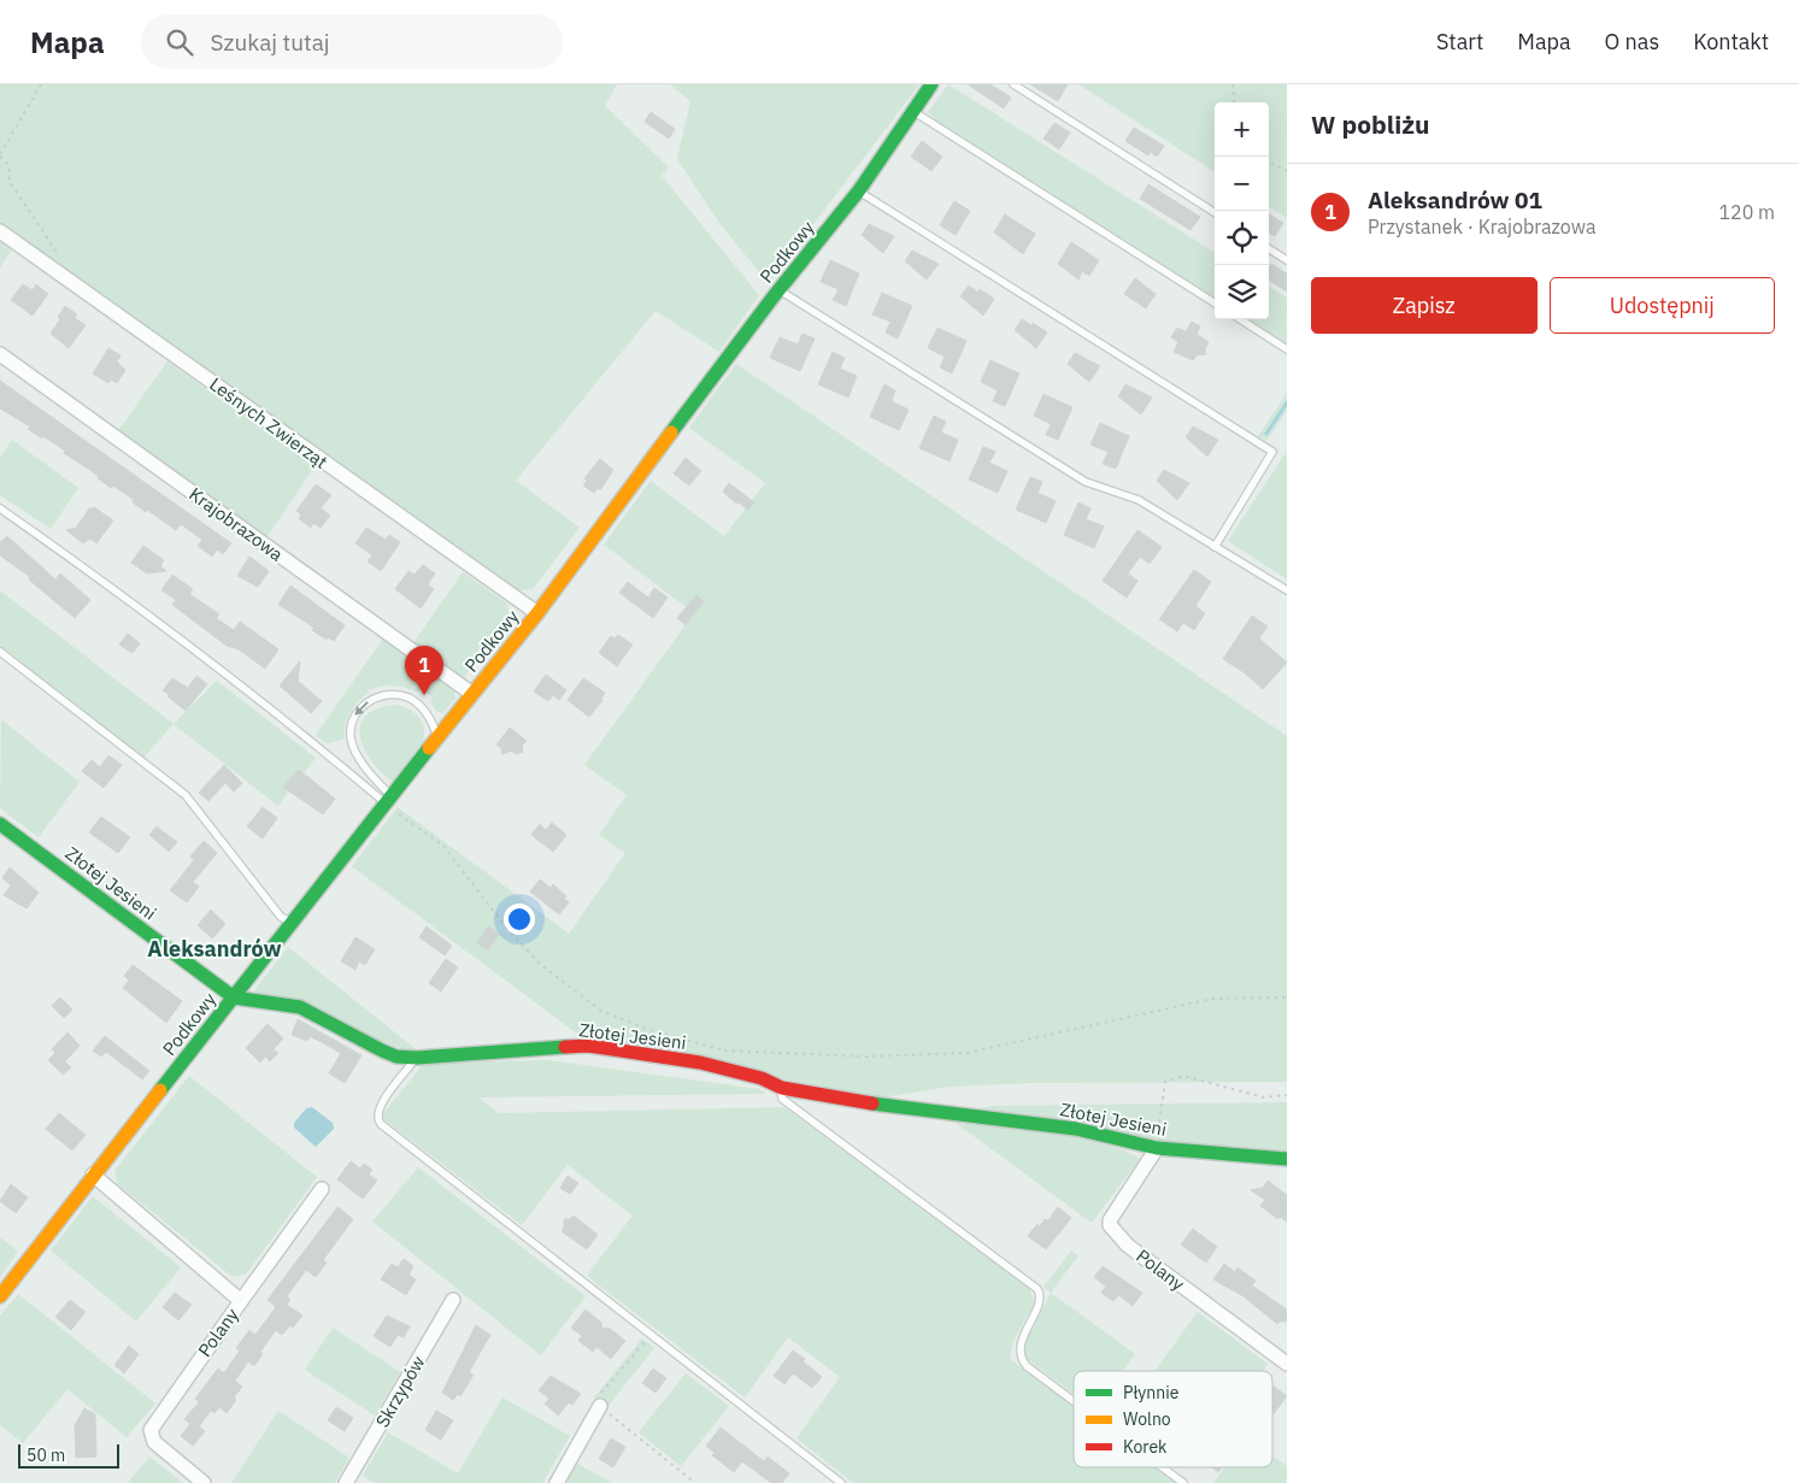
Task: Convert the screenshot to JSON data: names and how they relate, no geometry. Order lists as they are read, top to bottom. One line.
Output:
{"streets":{"street":["Podkowy","Leśnych Zwierząt","Krajobrazowa","Złotej Jesieni","Polany","Skrzypów"]},"crossings":[["Podkowy","Leśnych Zwierząt"],["Podkowy","Krajobrazowa"],["Podkowy","Złotej Jesieni"],["Podkowy","Polany"],["Złotej Jesieni","Polany"]],"districts":["Aleksandrów"],"legend":["Płynnie","Wolno","Korek"],"scale_bar":"50 m","page":{"header":"Mapa","search":"Szukaj tutaj","nav":["Start","Mapa","O nas","Kontakt"],"heading":"W pobliżu","map_buttons":["+","−"],"list":[{"mark":"1","name":"Aleksandrów 01","note":"Przystanek · Krajobrazowa","value":"120 m"}],"buttons":["Zapisz","Udostępnij"],"pins":"1","scale":"50 m"}}
